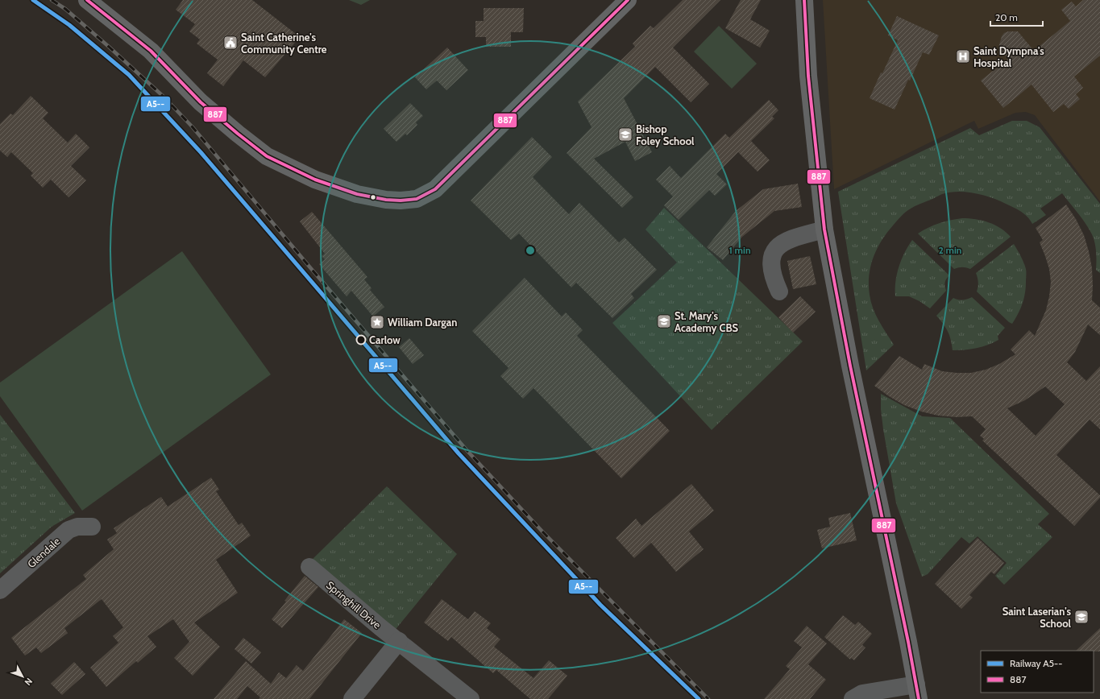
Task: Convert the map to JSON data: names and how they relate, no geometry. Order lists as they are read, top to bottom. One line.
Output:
{"streets":{"street":["Glendale","Springhill Drive"]},"places":{"public building":["Saint Catherine's Community Centre"],"hospital":["Saint Dympna's Hospital"],"school or university":["Bishop Foley School","St. Mary's Academy CBS","Saint Laserian's School"],"place":["William Dargan"],"other":["Carlow"]},"lines":["rail line A5--","transit line 887"],"legend":["Railway A5--","887"],"scale_bar":"20 m","north":"bottom right","rings":["1 min","2 min"]}
